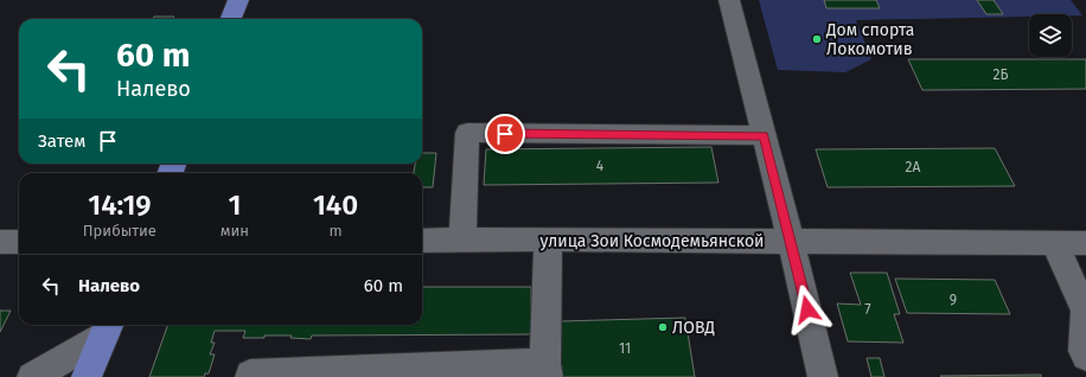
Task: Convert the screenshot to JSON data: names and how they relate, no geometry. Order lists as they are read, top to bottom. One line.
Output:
{"streets":{"street":["улица Зои Космодемьянской"]},"places":["Дом спорта Локомотив","ЛОВД"],"house_numbers":["2Б","4","2А","9","7","11"],"page":{"turn":["60 m","Налево"],"then":"Затем","eta":["14:19","Прибытие","1","мин","140","m"],"list":[{"name":"Налево","value":"60 m"}]}}
